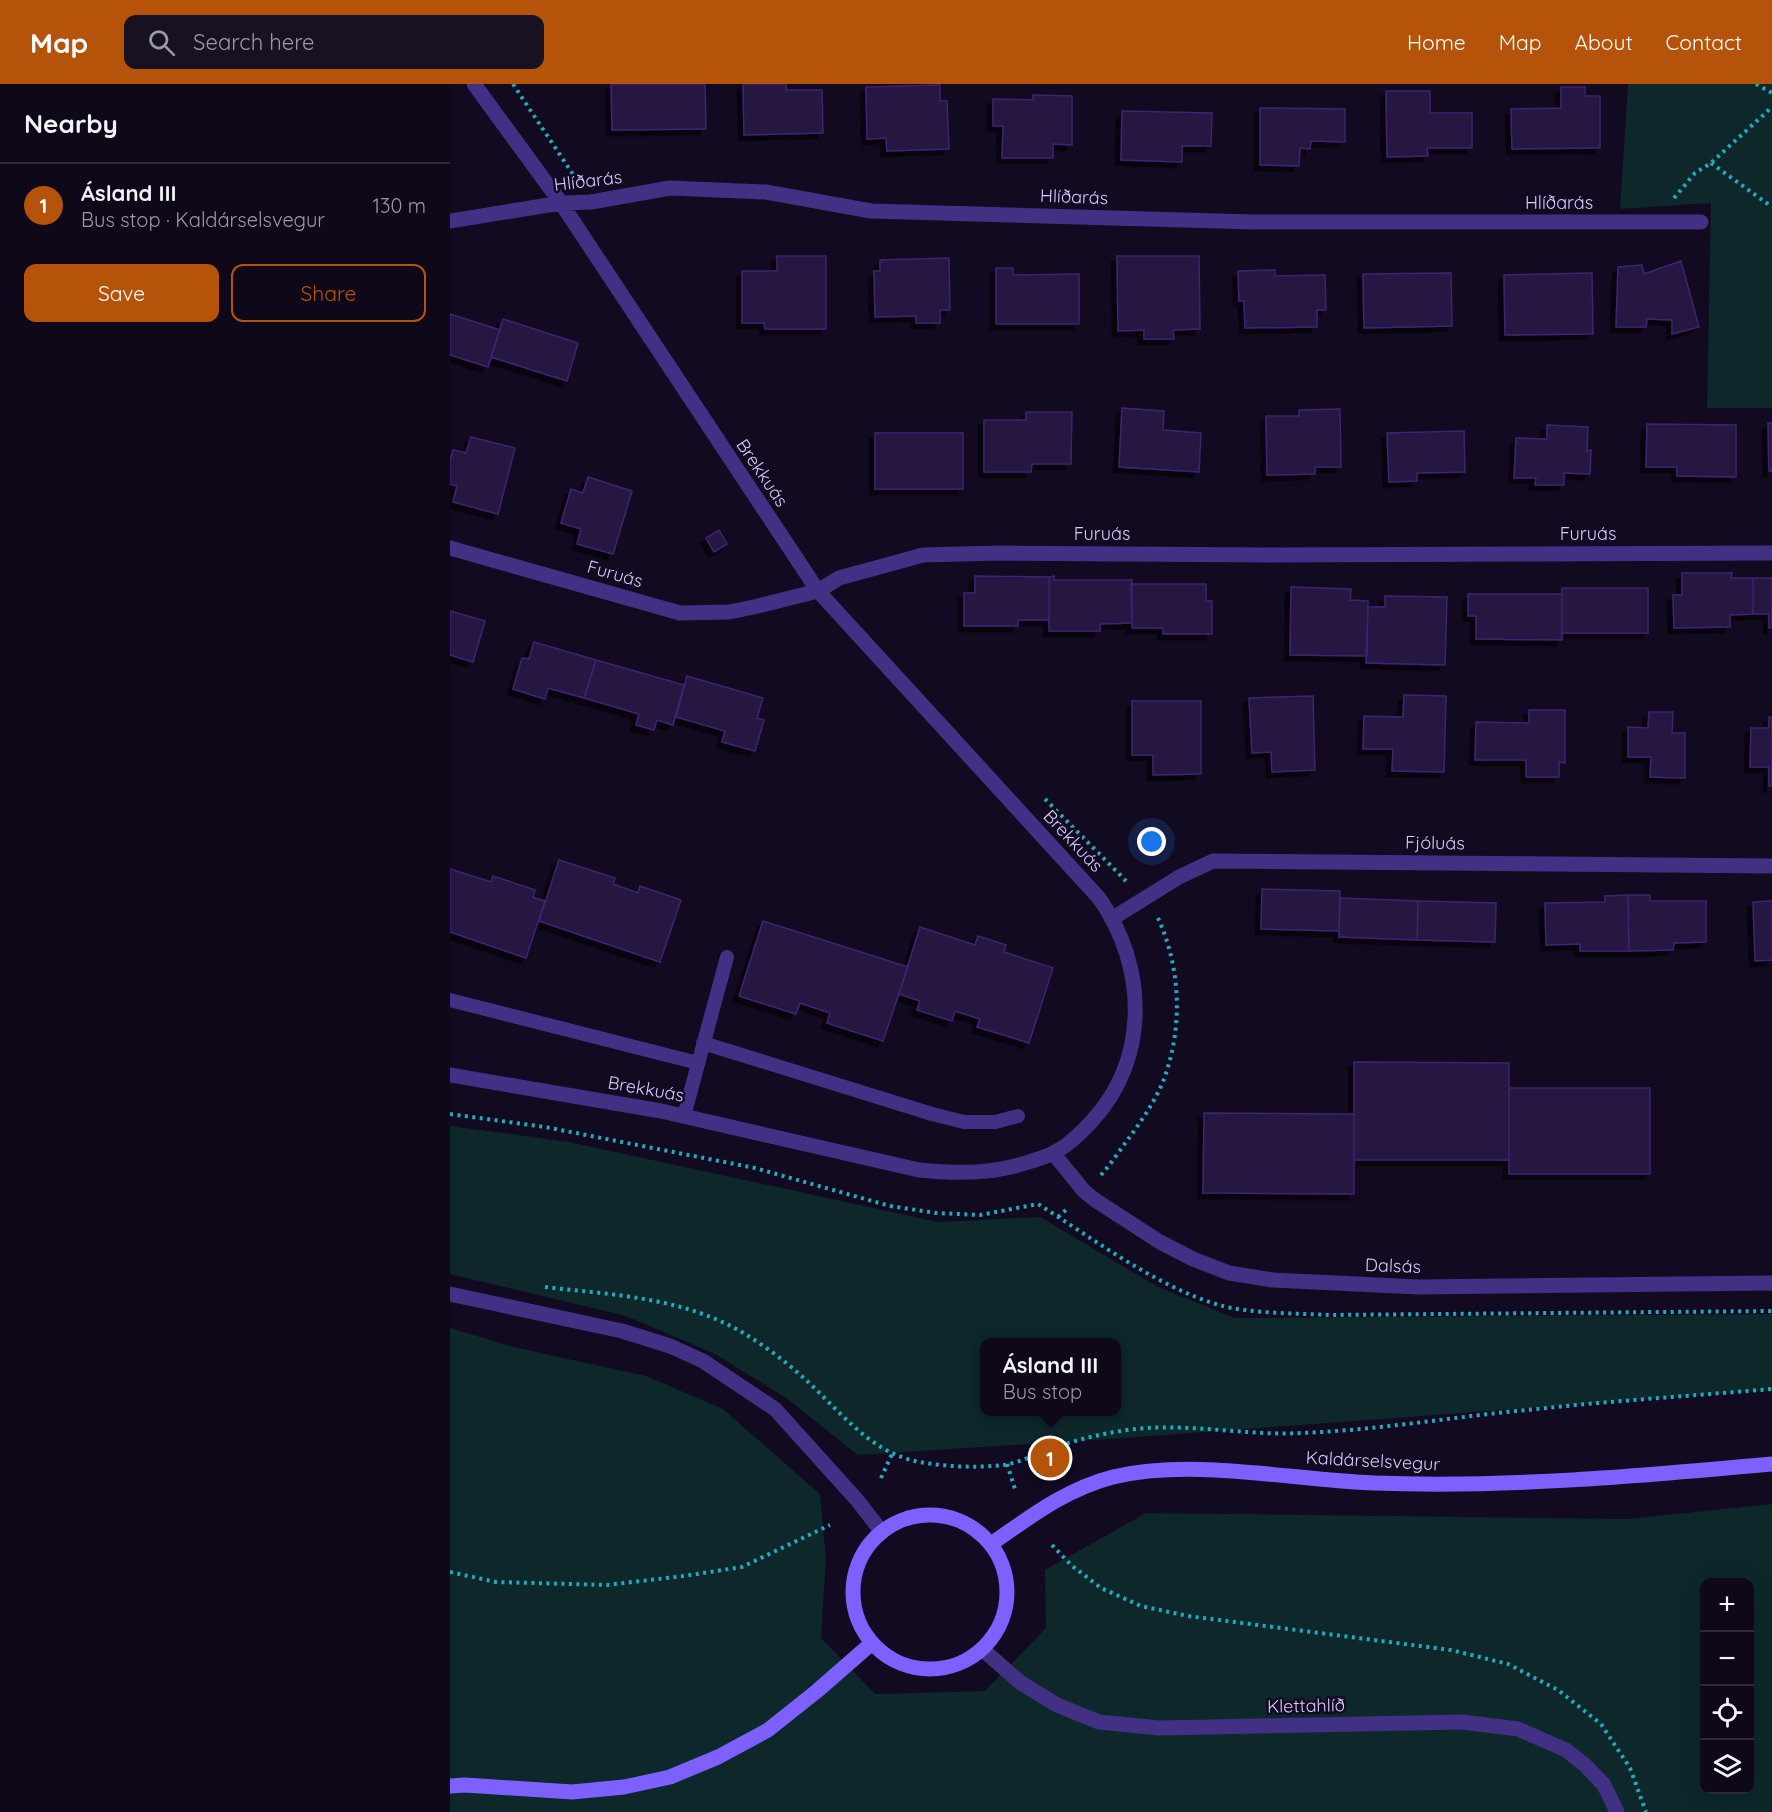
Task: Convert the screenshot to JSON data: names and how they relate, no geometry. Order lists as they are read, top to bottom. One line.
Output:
{"streets":{"main road":["Kaldárselsvegur"],"street":["Hlíðarás","Brekkuás","Furuás","Fjóluás","Dalsás","Klettahlíð"]},"crossings":[["Hlíðarás","Brekkuás"],["Brekkuás","Furuás"],["Brekkuás","Fjóluás"],["Brekkuás","Dalsás"],["Kaldárselsvegur","Klettahlíð"]],"page":{"header":"Map","search":"Search here","nav":["Home","Map","About","Contact"],"heading":"Nearby","list":[{"mark":"1","name":"Ásland III","note":"Bus stop · Kaldárselsvegur","value":"130 m"}],"buttons":["Save","Share"],"popup":["Ásland III","Bus stop"],"pins":"1","map_buttons":["+","−"]}}
